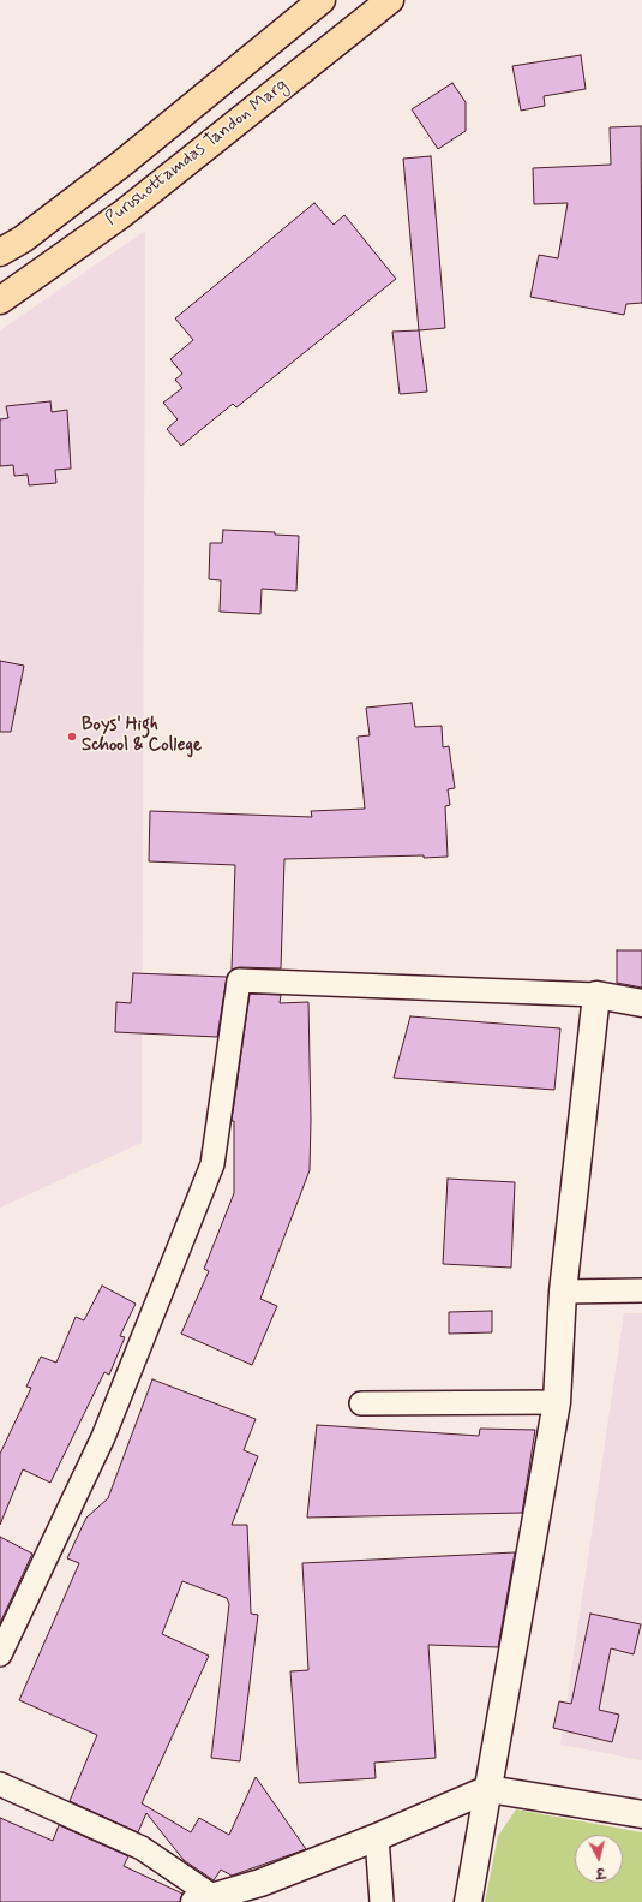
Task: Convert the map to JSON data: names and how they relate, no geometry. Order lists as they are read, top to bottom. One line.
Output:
{"streets":{"main road":["Purushottamdas Tandon Marg"]},"places":["Boys' High School & College"],"north":"bottom"}
